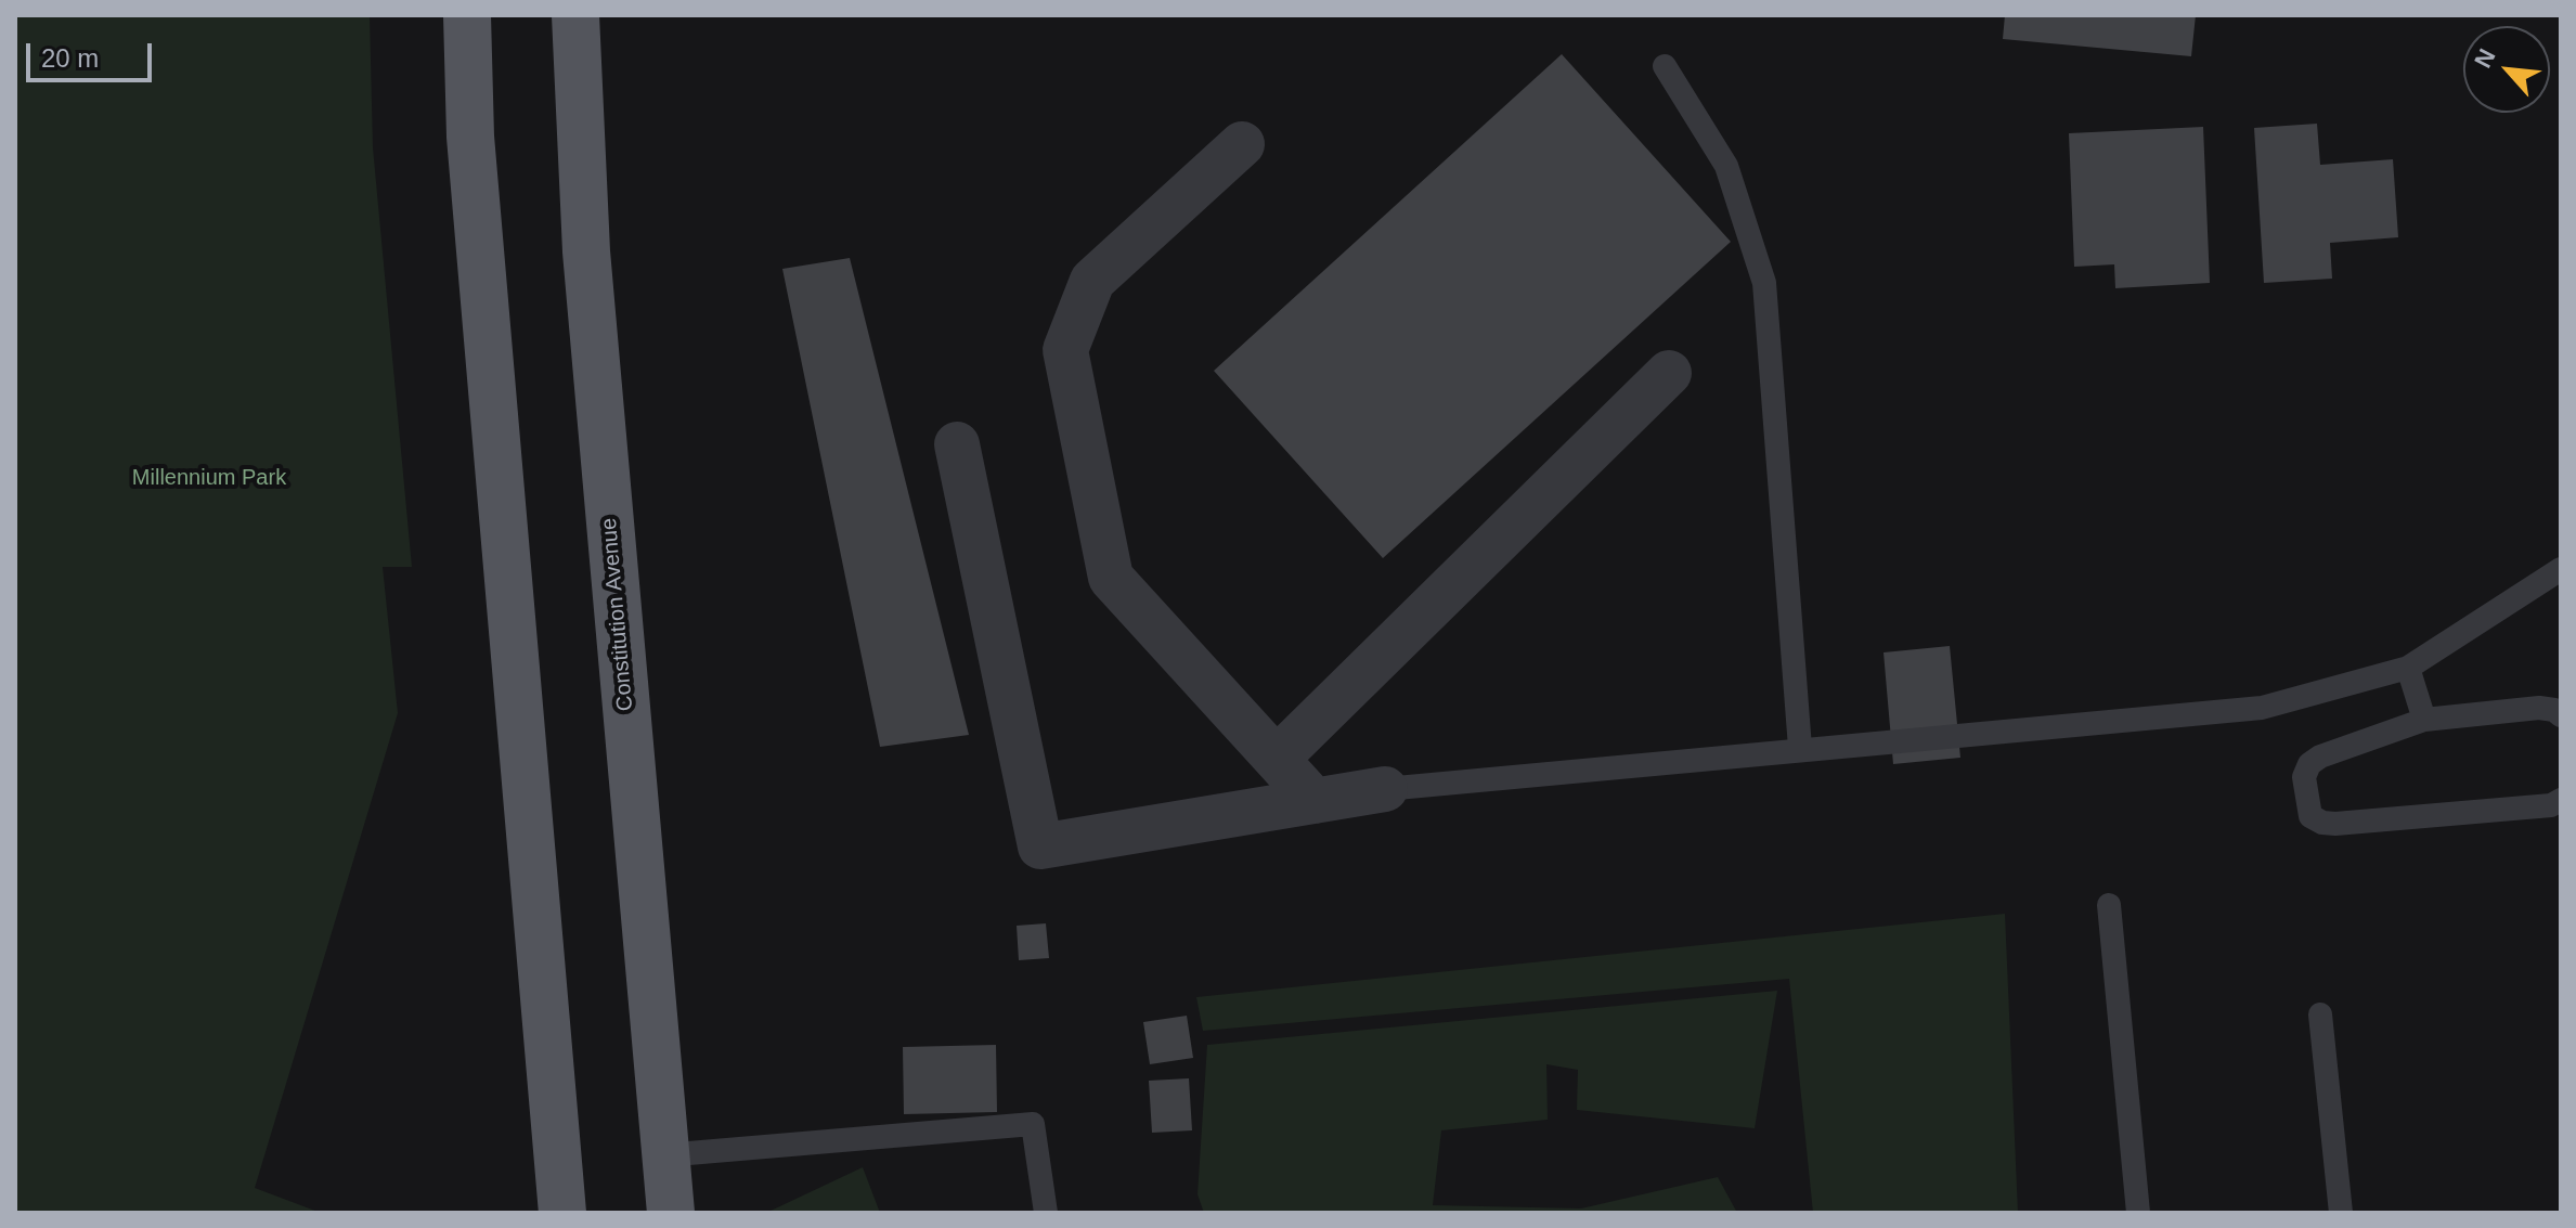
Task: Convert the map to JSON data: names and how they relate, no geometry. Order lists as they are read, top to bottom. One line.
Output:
{"streets":{"main road":["Constitution Avenue"]},"parks":["Millennium Park"],"scale_bar":"20 m","north":"top left"}
